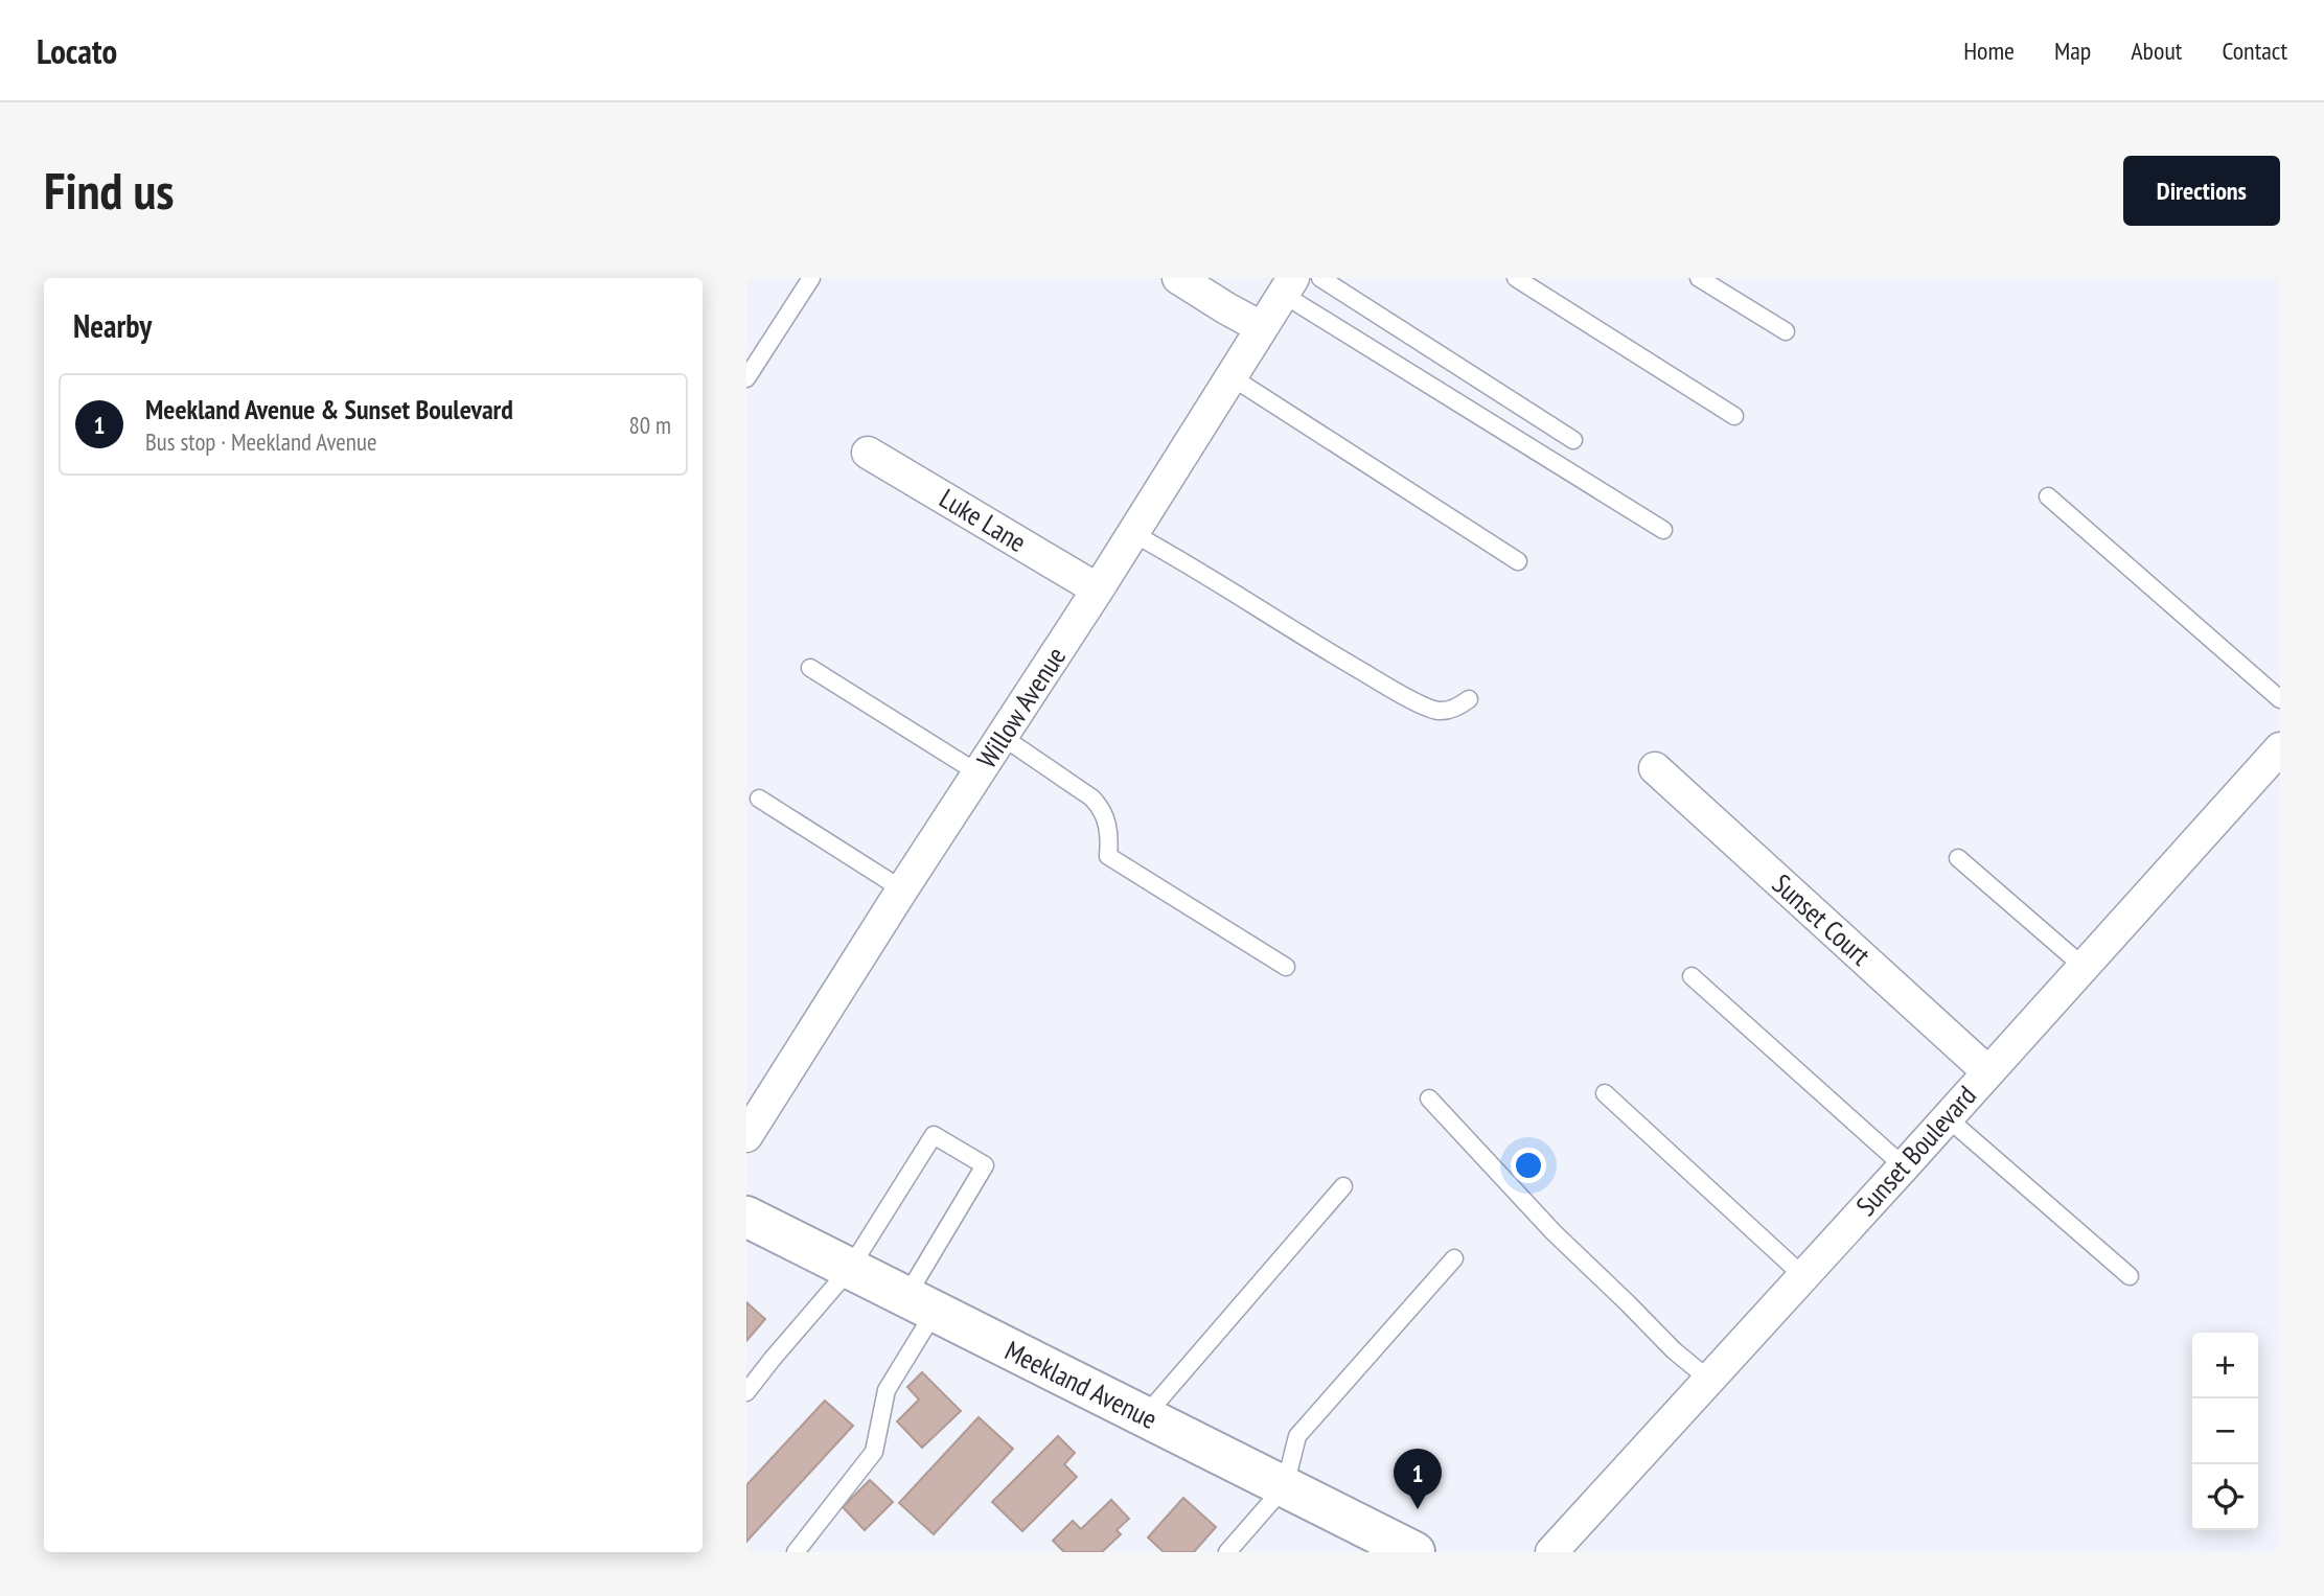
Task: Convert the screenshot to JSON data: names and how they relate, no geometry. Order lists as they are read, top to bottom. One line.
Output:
{"streets":{"street":["Luke Lane","Willow Avenue","Sunset Court","Sunset Boulevard","Meekland Avenue"]},"crossings":[["Luke Lane","Willow Avenue"],["Sunset Court","Sunset Boulevard"]],"page":{"header":"Locato","nav":["Home","Map","About","Contact"],"buttons":"Directions","title":"Find us","heading":"Nearby","list":[{"mark":"1","name":"Meekland Avenue & Sunset Boulevard","note":"Bus stop · Meekland Avenue","value":"80 m"}],"map_buttons":["+","−"],"pins":"1"}}
